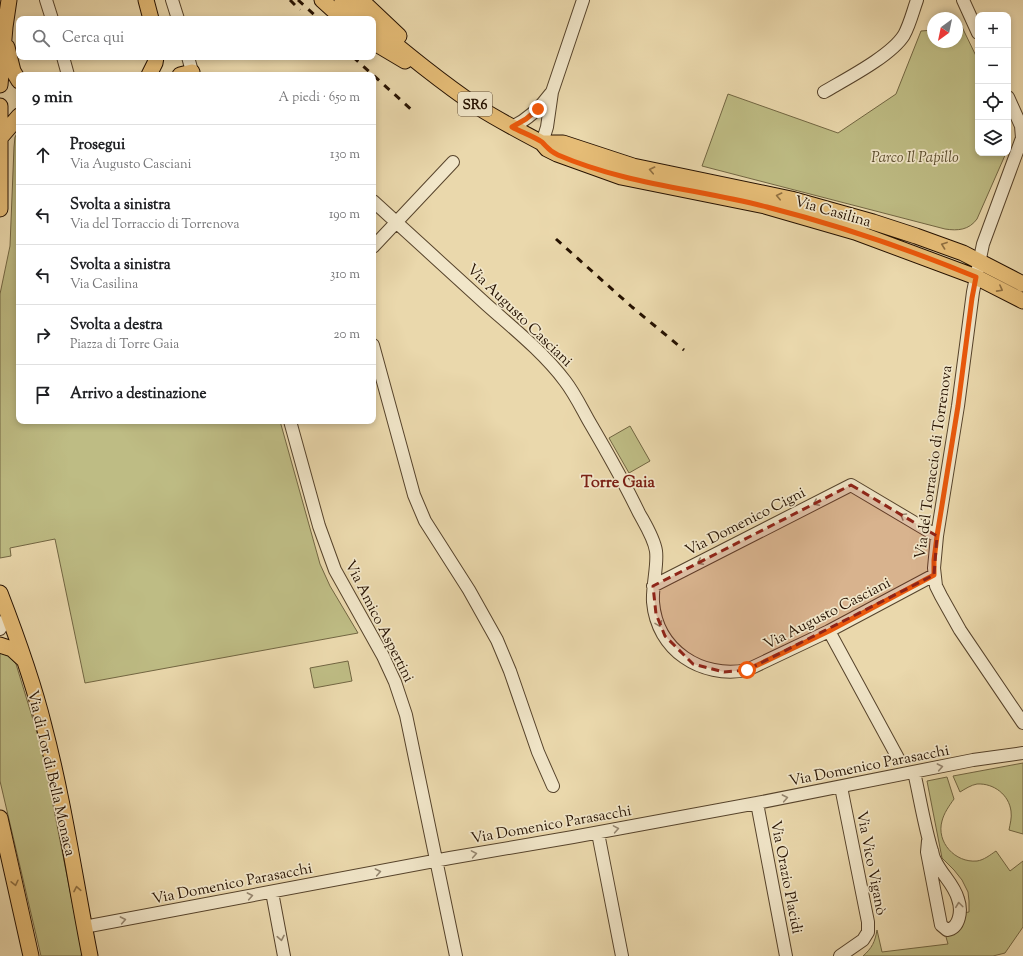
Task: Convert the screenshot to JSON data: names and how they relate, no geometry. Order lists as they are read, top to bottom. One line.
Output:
{"streets":{"main road":["SR6","Via Casilina","Via di Tor di Bella Monaca"],"street":["Via Augusto Casciani","Via del Torraccio di Torrenova","Via Domenico Cigni","Via Amico Aspertini","Via Domenico Parasacchi","Via Vico Viganò","Via Orazio Placidi"]},"crossings":[["Via Casilina","Via del Torraccio di Torrenova"],["Via Augusto Casciani","Via del Torraccio di Torrenova"],["Via Augusto Casciani","Via Domenico Cigni"],["Via del Torraccio di Torrenova","Via Domenico Cigni"],["Via Amico Aspertini","Via Domenico Parasacchi"],["Via Domenico Parasacchi","Via di Tor di Bella Monaca"],["Via Domenico Parasacchi","Via Vico Viganò"],["Via Domenico Parasacchi","Via Orazio Placidi"]],"one_way":["Via Domenico Cigni","Via Domenico Parasacchi"],"districts":["Torre Gaia"],"parks":["Parco Il Papillo"],"north":"bottom left","page":{"map_buttons":["+","−"],"search":"Cerca qui","heading":["9 min","A piedi · 650 m"],"list":[["Prosegui","Via Augusto Casciani","130 m"],["Svolta a sinistra","Via del Torraccio di Torrenova","190 m"],["Svolta a sinistra","Via Casilina","310 m"],["Svolta a destra","Piazza di Torre Gaia","20 m"],"Arrivo a destinazione"]}}
